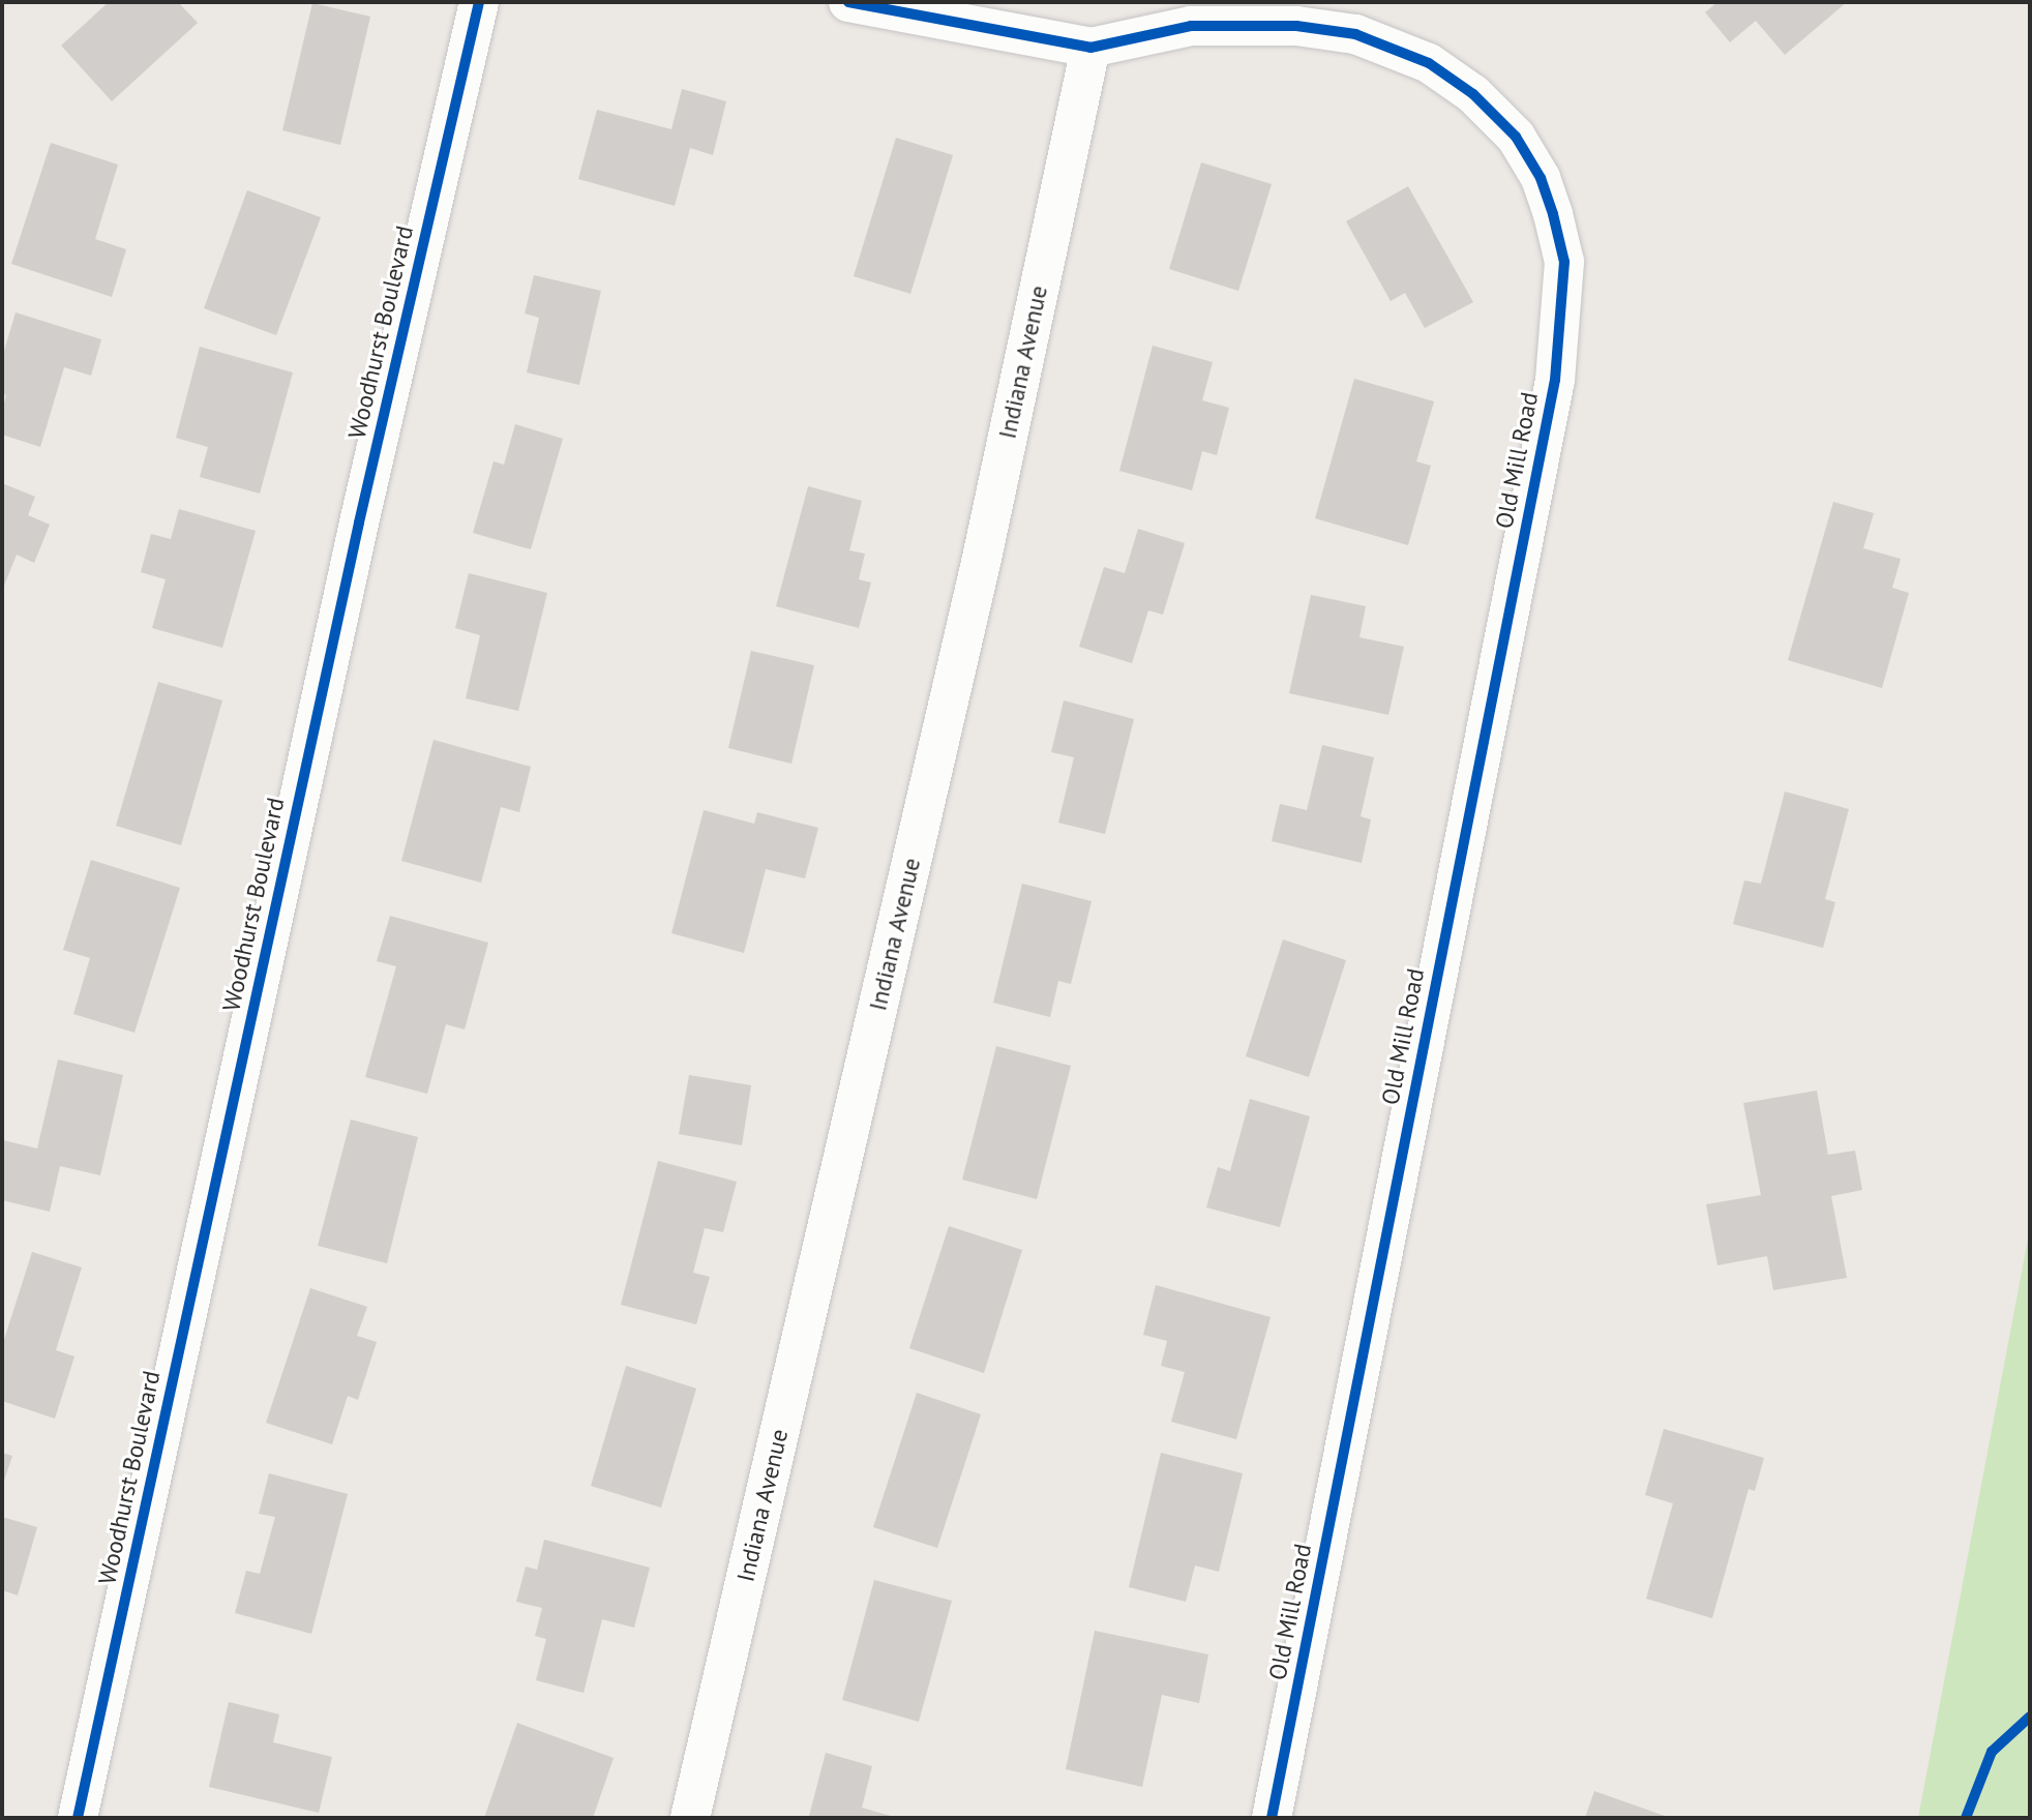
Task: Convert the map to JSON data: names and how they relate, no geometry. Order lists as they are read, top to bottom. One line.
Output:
{"streets":{"street":["Woodhurst Boulevard","Indiana Avenue","Old Mill Road"]},"crossings":[["Indiana Avenue","Old Mill Road"]]}
